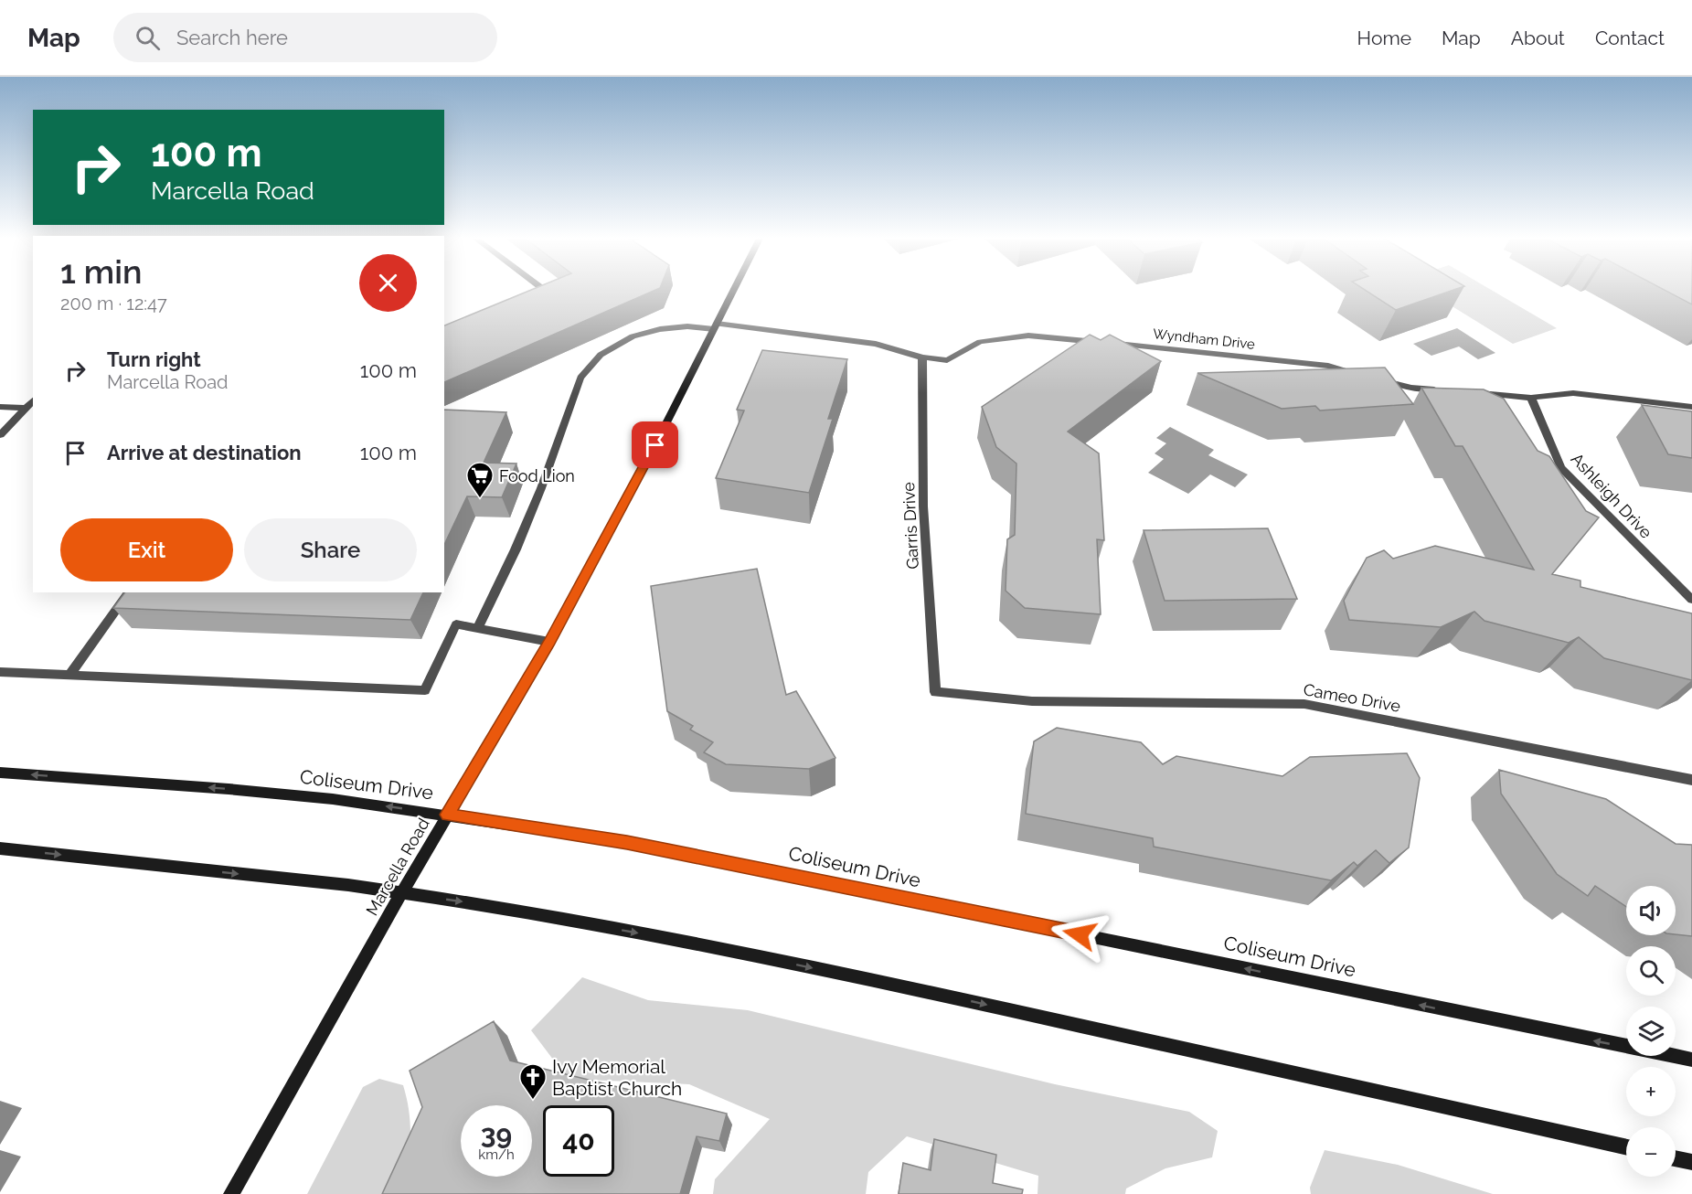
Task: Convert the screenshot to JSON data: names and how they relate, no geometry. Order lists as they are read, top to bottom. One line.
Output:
{"streets":{"street":["Wyndham Drive","Ashleigh Drive","Garris Drive","Cameo Drive","Coliseum Drive","Marcella Road"]},"crossings":[["Wyndham Drive","Garris Drive"],["Wyndham Drive","Marcella Road"],["Garris Drive","Cameo Drive"],["Coliseum Drive","Marcella Road"]],"places":{"supermarket":["Food Lion"],"church":["Ivy Memorial Baptist Church"]},"page":{"header":"Map","search":"Search here","nav":["Home","Map","About","Contact"],"turn":["100 m","Marcella Road"],"heading":["1 min","200 m · 12:47"],"list":[{"name":"Turn right","note":"Marcella Road","value":"100 m"},{"name":"Arrive at destination","value":"100 m"}],"buttons":["Exit","Share"],"map_buttons":["+","−"],"speed":"39 km/h","limit":"40"}}
